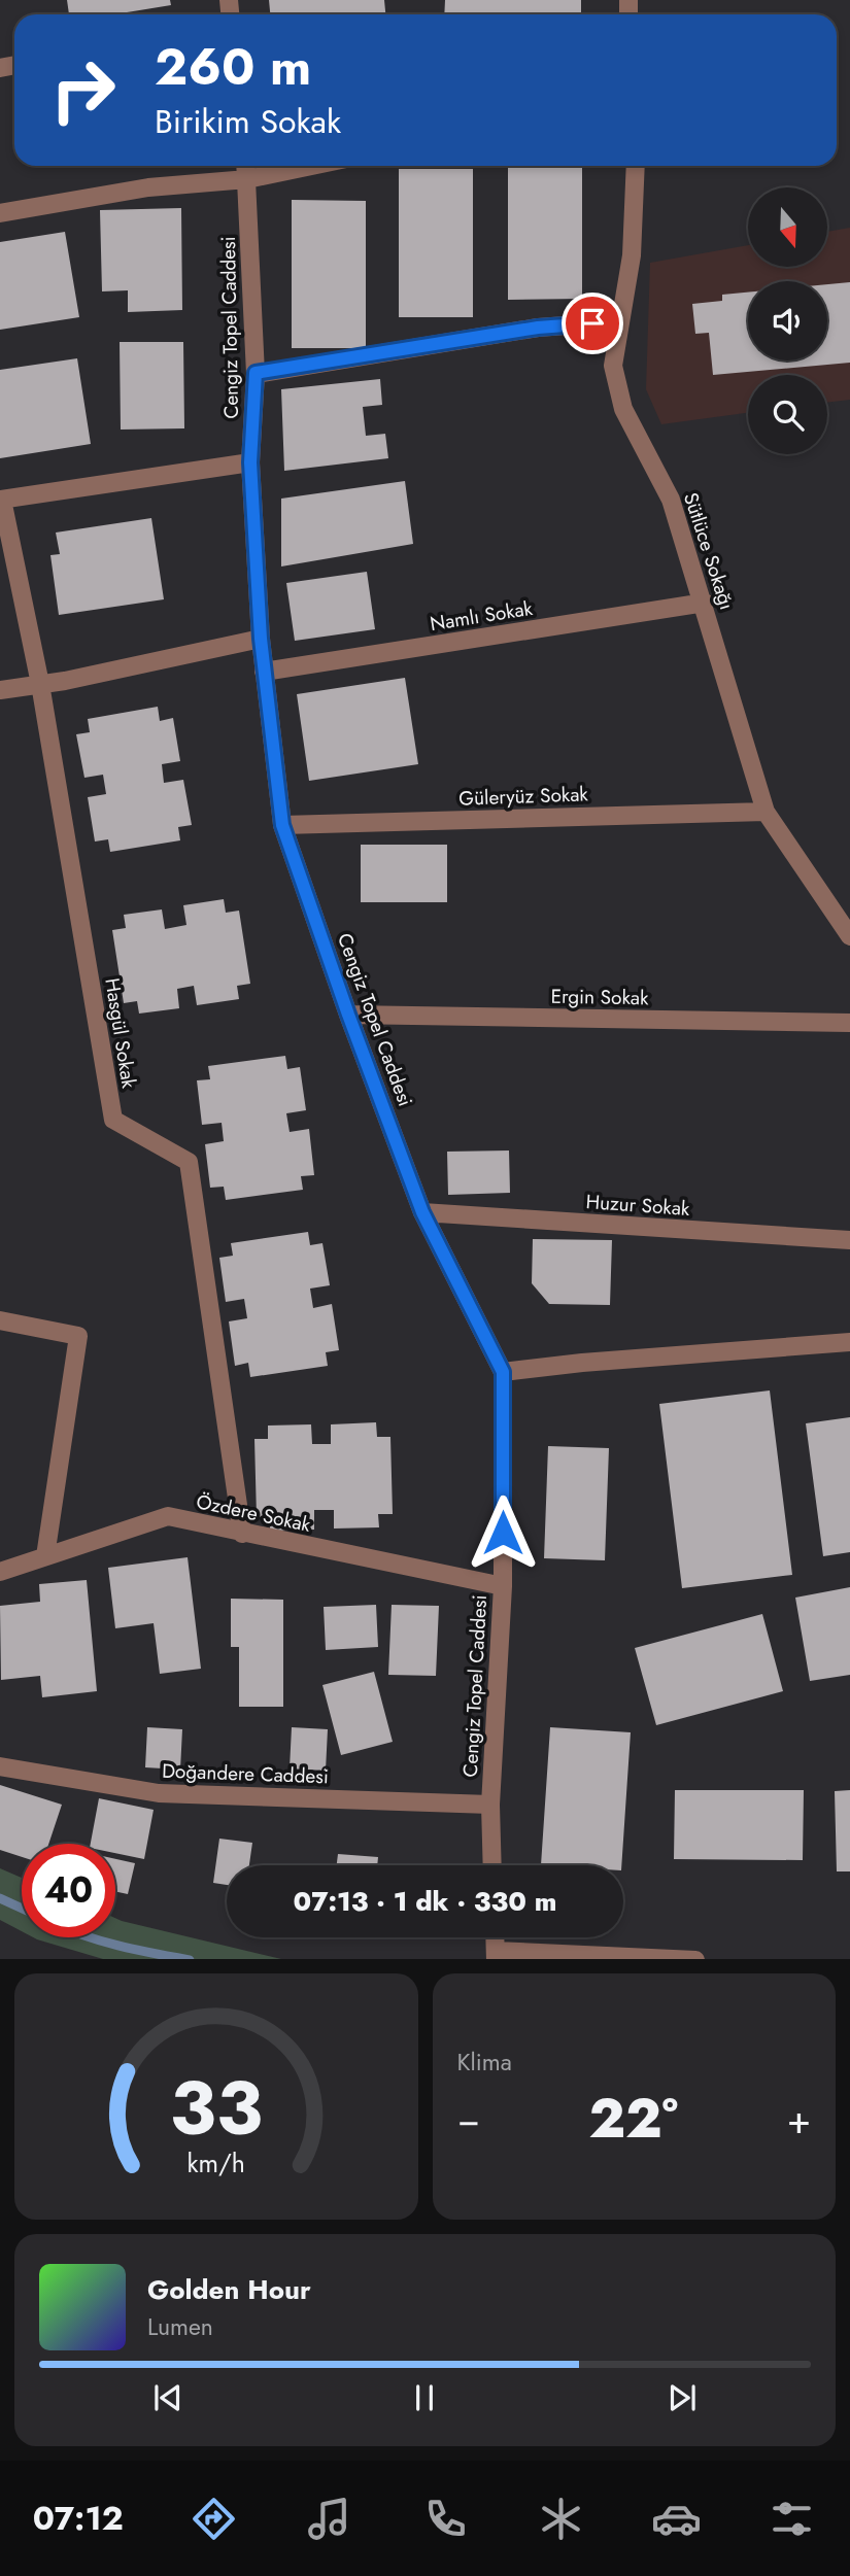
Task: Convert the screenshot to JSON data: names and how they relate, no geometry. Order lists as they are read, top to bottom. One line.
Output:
{"streets":{"street":["Cengiz Topel Caddesi","Sütlüce Sokağı","Namlı Sokak","Güleryüz Sokak","Ergin Sokak","Hasgül Sokak","Huzur Sokak","Özdere Sokak","Doğandere Caddesi"]},"crossings":[["Cengiz Topel Caddesi","Namlı Sokak"],["Cengiz Topel Caddesi","Güleryüz Sokak"],["Cengiz Topel Caddesi","Ergin Sokak"],["Cengiz Topel Caddesi","Huzur Sokak"],["Cengiz Topel Caddesi","Özdere Sokak"],["Cengiz Topel Caddesi","Doğandere Caddesi"],["Sütlüce Sokağı","Namlı Sokak"],["Sütlüce Sokağı","Güleryüz Sokak"],["Hasgül Sokak","Özdere Sokak"]],"north":"bottom","page":{"turn":["260 m","Birikim Sokak"],"limit":"40","trip":"07:13 · 1 dk · 330 m","tile":"Klima","heat":["−","22°","+"],"song":["Golden Hour","Lumen"],"tabs":"07:12","gauge":["33","km/h"]}}
